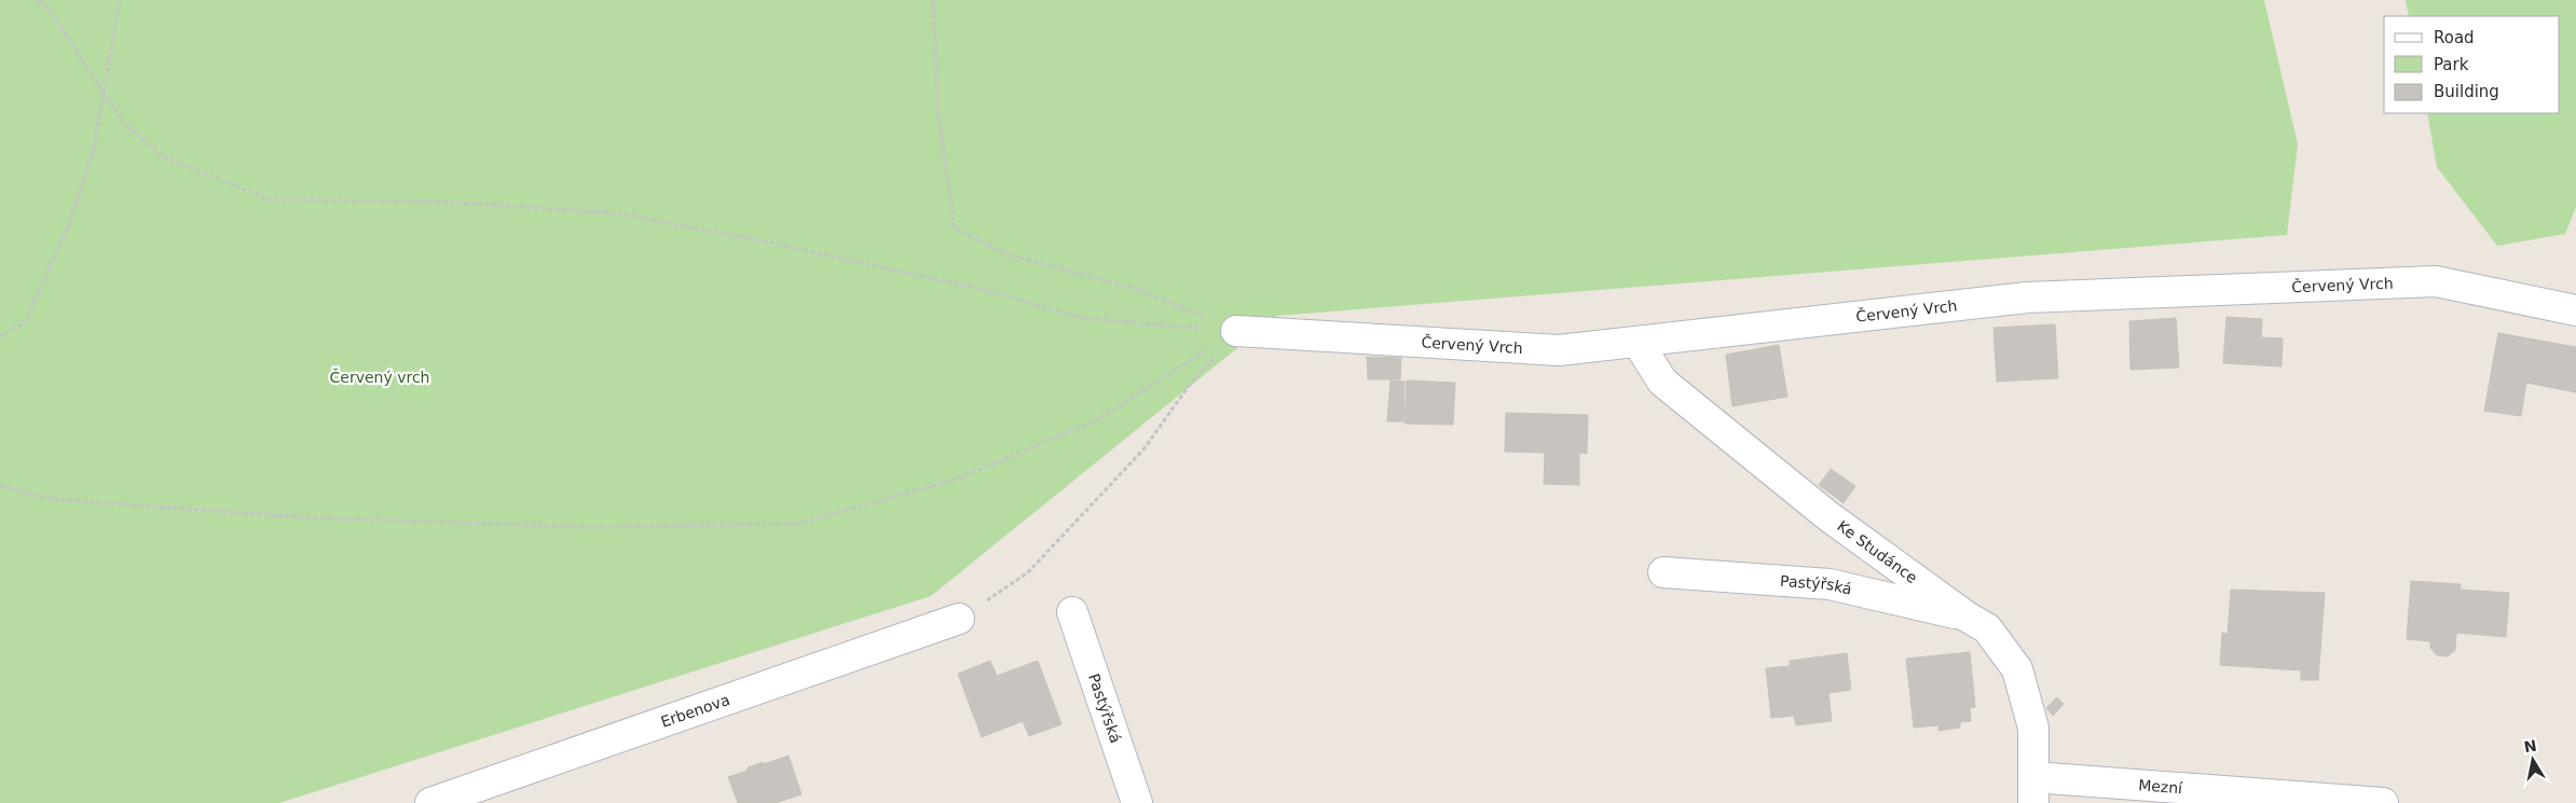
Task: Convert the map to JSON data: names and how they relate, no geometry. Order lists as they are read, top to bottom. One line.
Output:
{"streets":{"street":["Červený Vrch","Ke Studánce","Pastýřská","Erbenova","Mezní"]},"crossings":[["Červený Vrch","Ke Studánce"],["Ke Studánce","Pastýřská"],["Ke Studánce","Mezní"]],"parks":["Červený vrch"],"legend":["Road","Park","Building"],"north":"top"}
